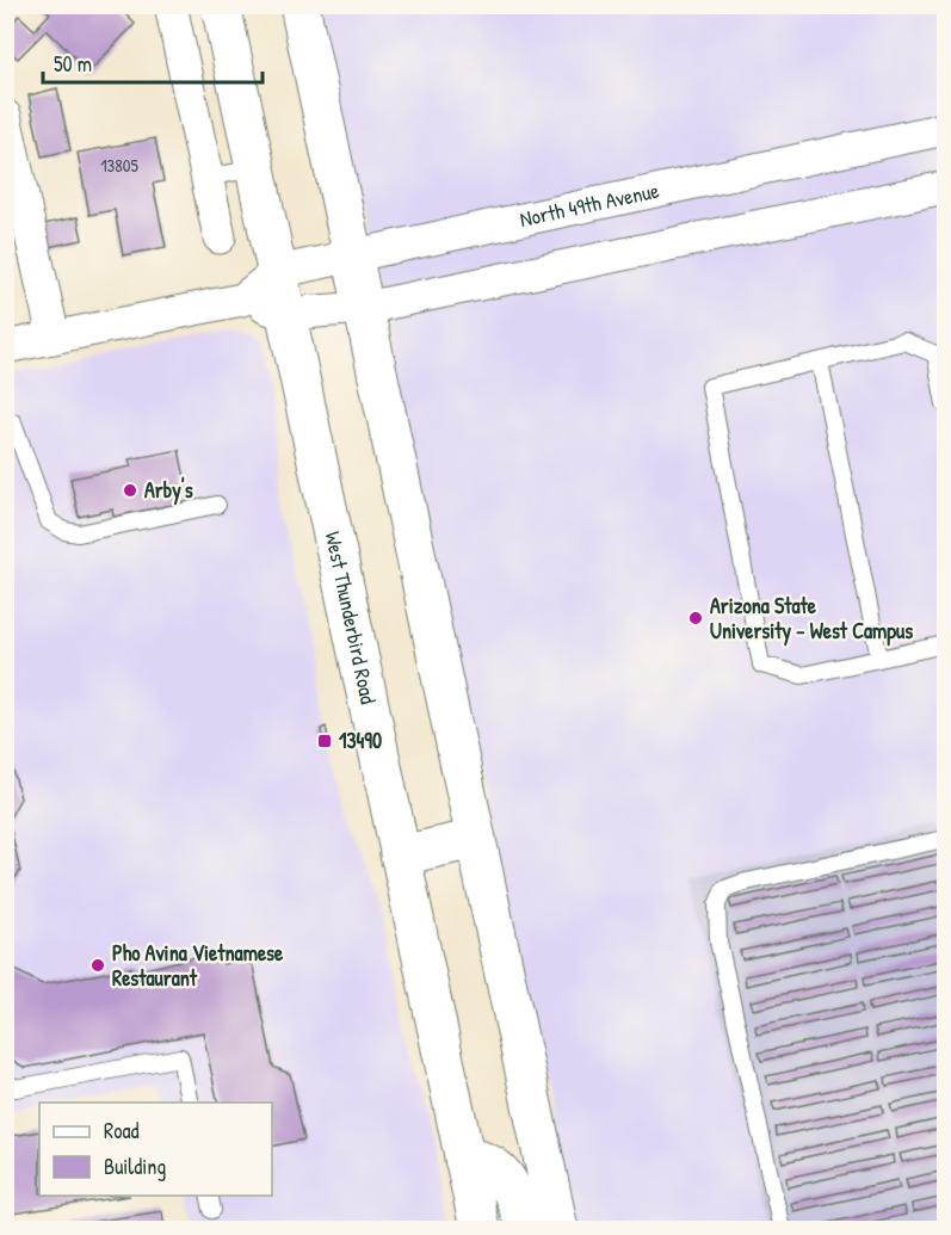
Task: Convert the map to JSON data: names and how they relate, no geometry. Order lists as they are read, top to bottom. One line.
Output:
{"streets":{"main road":["West Thunderbird Road"],"street":["North 49th Avenue"]},"crossings":[["North 49th Avenue","West Thunderbird Road"]],"places":{"other":["Arby's","Arizona State University - West Campus","Pho Avina Vietnamese Restaurant"],"transit":["13490"]},"house_numbers":["13805"],"legend":["Road","Building"],"scale_bar":"50 m"}
